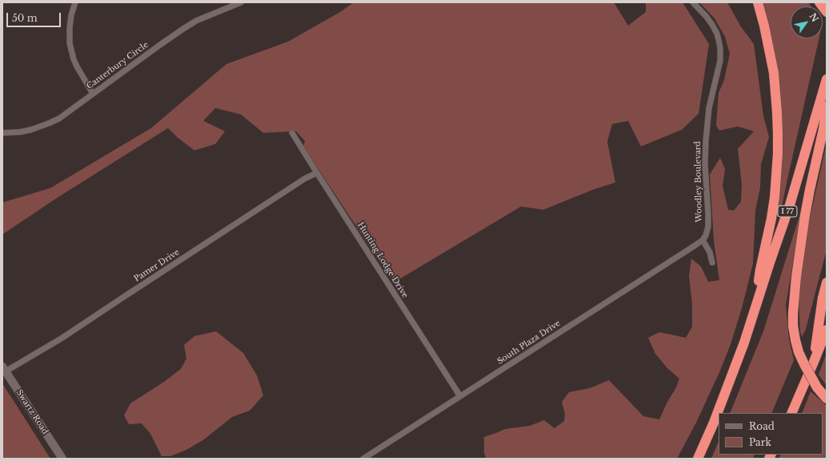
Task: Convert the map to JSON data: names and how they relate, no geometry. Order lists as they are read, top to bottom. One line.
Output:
{"streets":{"highway":["I 77"],"street":["Canterbury Circle","Woodley Boulevard","Hunting Lodge Drive","Pamer Drive","South Plaza Drive","Swartz Road"]},"crossings":[["Woodley Boulevard","South Plaza Drive"],["Hunting Lodge Drive","Pamer Drive"],["Hunting Lodge Drive","South Plaza Drive"],["Pamer Drive","Swartz Road"]],"legend":["Road","Park"],"scale_bar":"50 m","north":"top right"}
